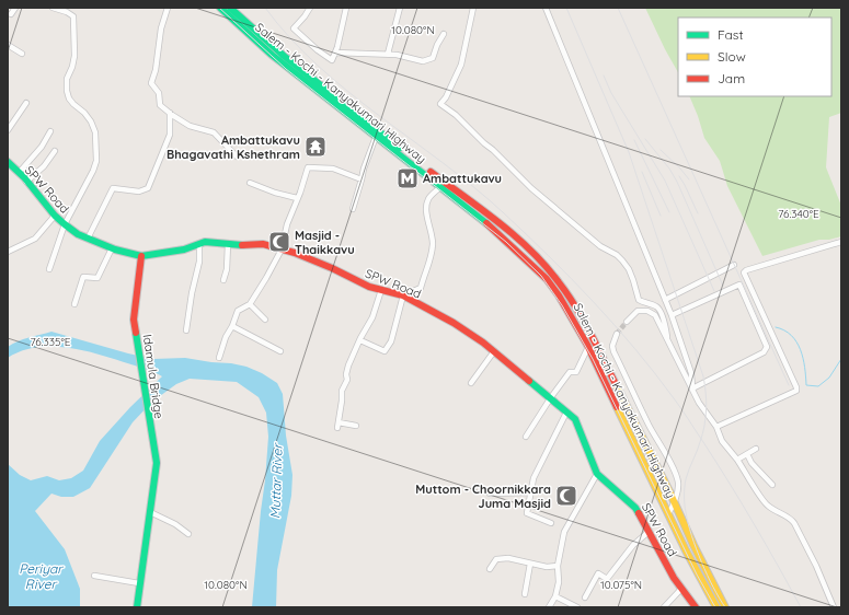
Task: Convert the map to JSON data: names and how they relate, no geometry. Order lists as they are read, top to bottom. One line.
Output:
{"streets":{"main road":["Salem - Kochi - Kanyakumari Highway","SPW Road","Idamula Bridge"]},"crossings":[["SPW Road","Idamula Bridge"]],"water":["Muttar River","Periyar River"],"places":{"temple":["Ambattukavu Bhagavathi Kshethram"],"metro station":["Ambattukavu"],"mosque":["Masjid - Thaikkavu","Muttom - Choornikkara Juma Masjid"]},"legend":["Fast","Slow","Jam"],"coordinates":["10.080°N","76.340°E","76.335°E","10.075°N"]}
